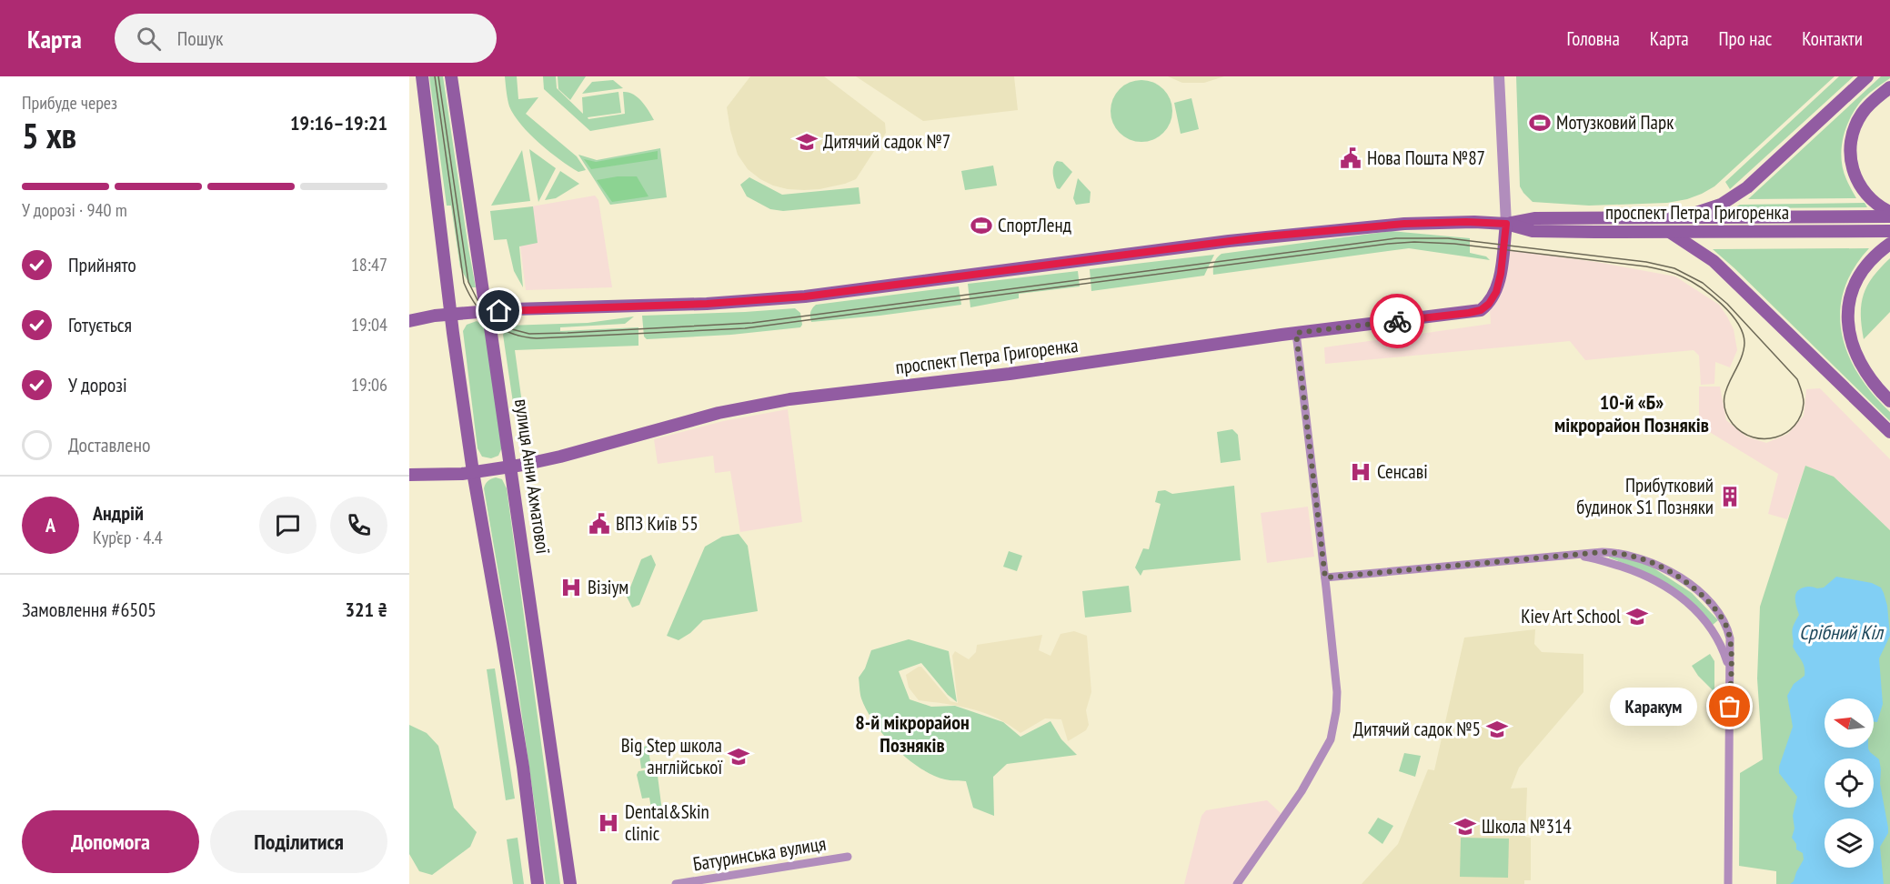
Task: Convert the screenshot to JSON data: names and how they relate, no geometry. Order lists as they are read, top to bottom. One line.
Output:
{"streets":{"main road":["проспект Петра Григоренка","вулиця Анни Ахматової"],"street":["Батуринська вулиця"]},"crossings":[["проспект Петра Григоренка","вулиця Анни Ахматової"]],"districts":["10-й «Б» мікрорайон Позняків","8-й мікрорайон Позняків"],"water":["Срібний Кіл"],"places":{"sports":["Мотузковий Парк","СпортЛенд"],"school or university":["Дитячий садок №7","Kiev Art School","Дитячий садок №5","Big Step школа англiйськоï","Школа №314"],"public building":["Нова Пошта №87","ВПЗ Київ 55"],"hospital":["Сенсаві","Візіум","Dental&Skin clinic"],"building":["Прибутковий будинок S1 Позняки"],"other":["Каракум"]},"north":"left","page":{"header":"Карта","search":"Пошук","nav":["Головна","Карта","Про нас","Контакти"],"heading":["5 хв","Прибуде через","19:16–19:21"],"panel":["Андрій","Кур’єр · 4.4","Замовлення #6505","321 ₴"],"bar":"У дорозі · 940 m","list":[["Прийнято","18:47"],["Готується","19:04"],["У дорозі","19:06"],"Доставлено"],"round":"А","bubble":"Каракум","buttons":["Допомога","Поділитися"]}}
